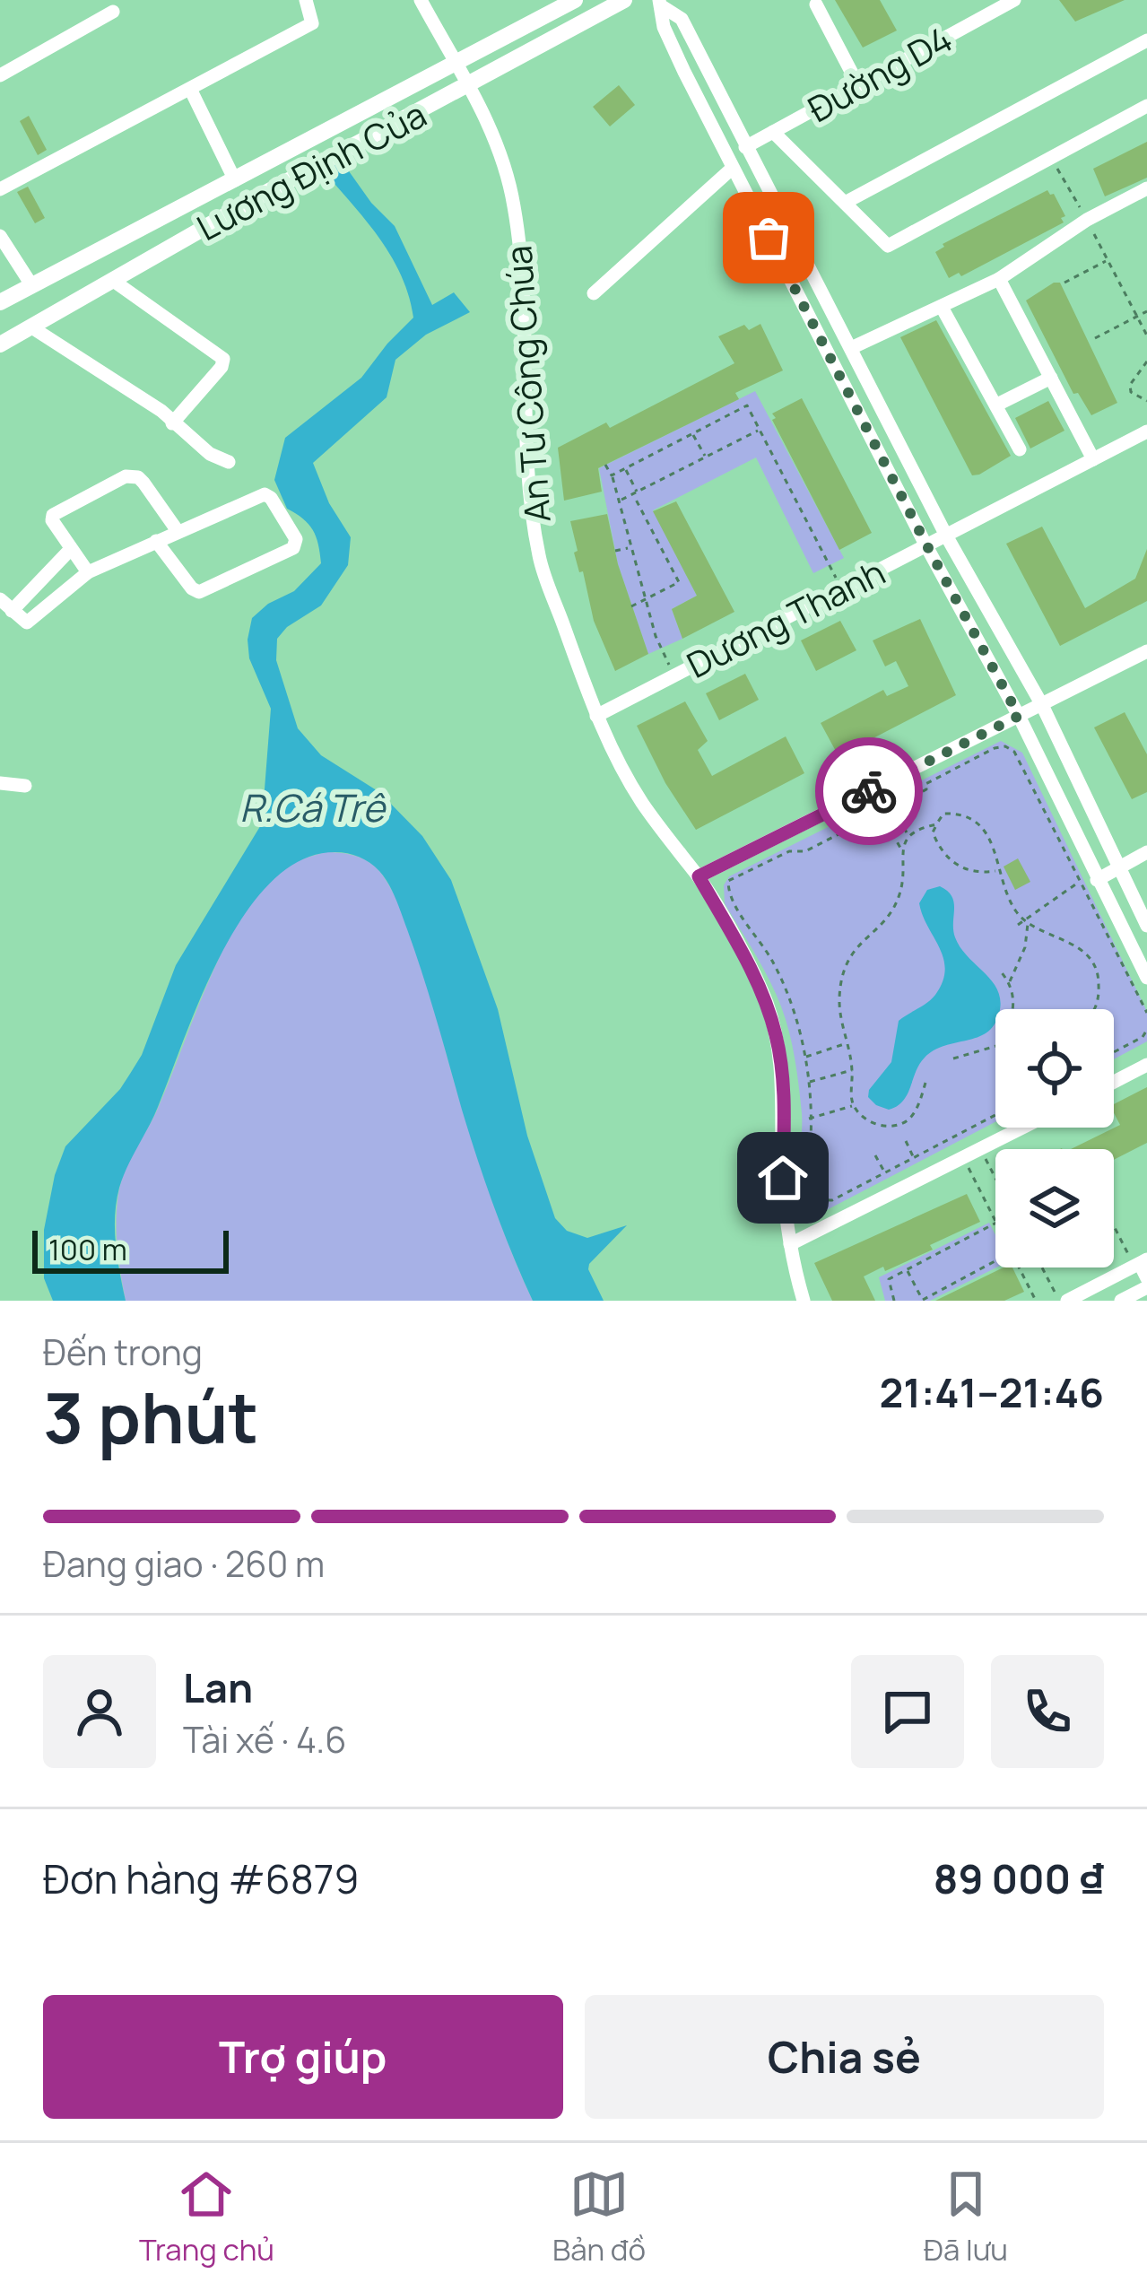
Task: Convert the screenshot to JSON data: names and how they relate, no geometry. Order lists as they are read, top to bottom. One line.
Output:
{"streets":{"main road":["Lương Định Của"],"street":["Đường D4","An Tư Công Chúa","Dương Thanh"]},"crossings":[["Lương Định Của","An Tư Công Chúa"],["An Tư Công Chúa","Dương Thanh"]],"water":["R.Cá Trê"],"scale_bar":"100 m","page":{"scale":"100 m","heading":["3 phút","Đến trong","21:41–21:46"],"panel":["Lan","Tài xế · 4.6","Đơn hàng #6879","89 000 ₫"],"bar":"Đang giao · 260 m","buttons":["Trợ giúp","Chia sẻ"],"tabs":["Trang chủ","Bản đồ","Đã lưu"]}}
